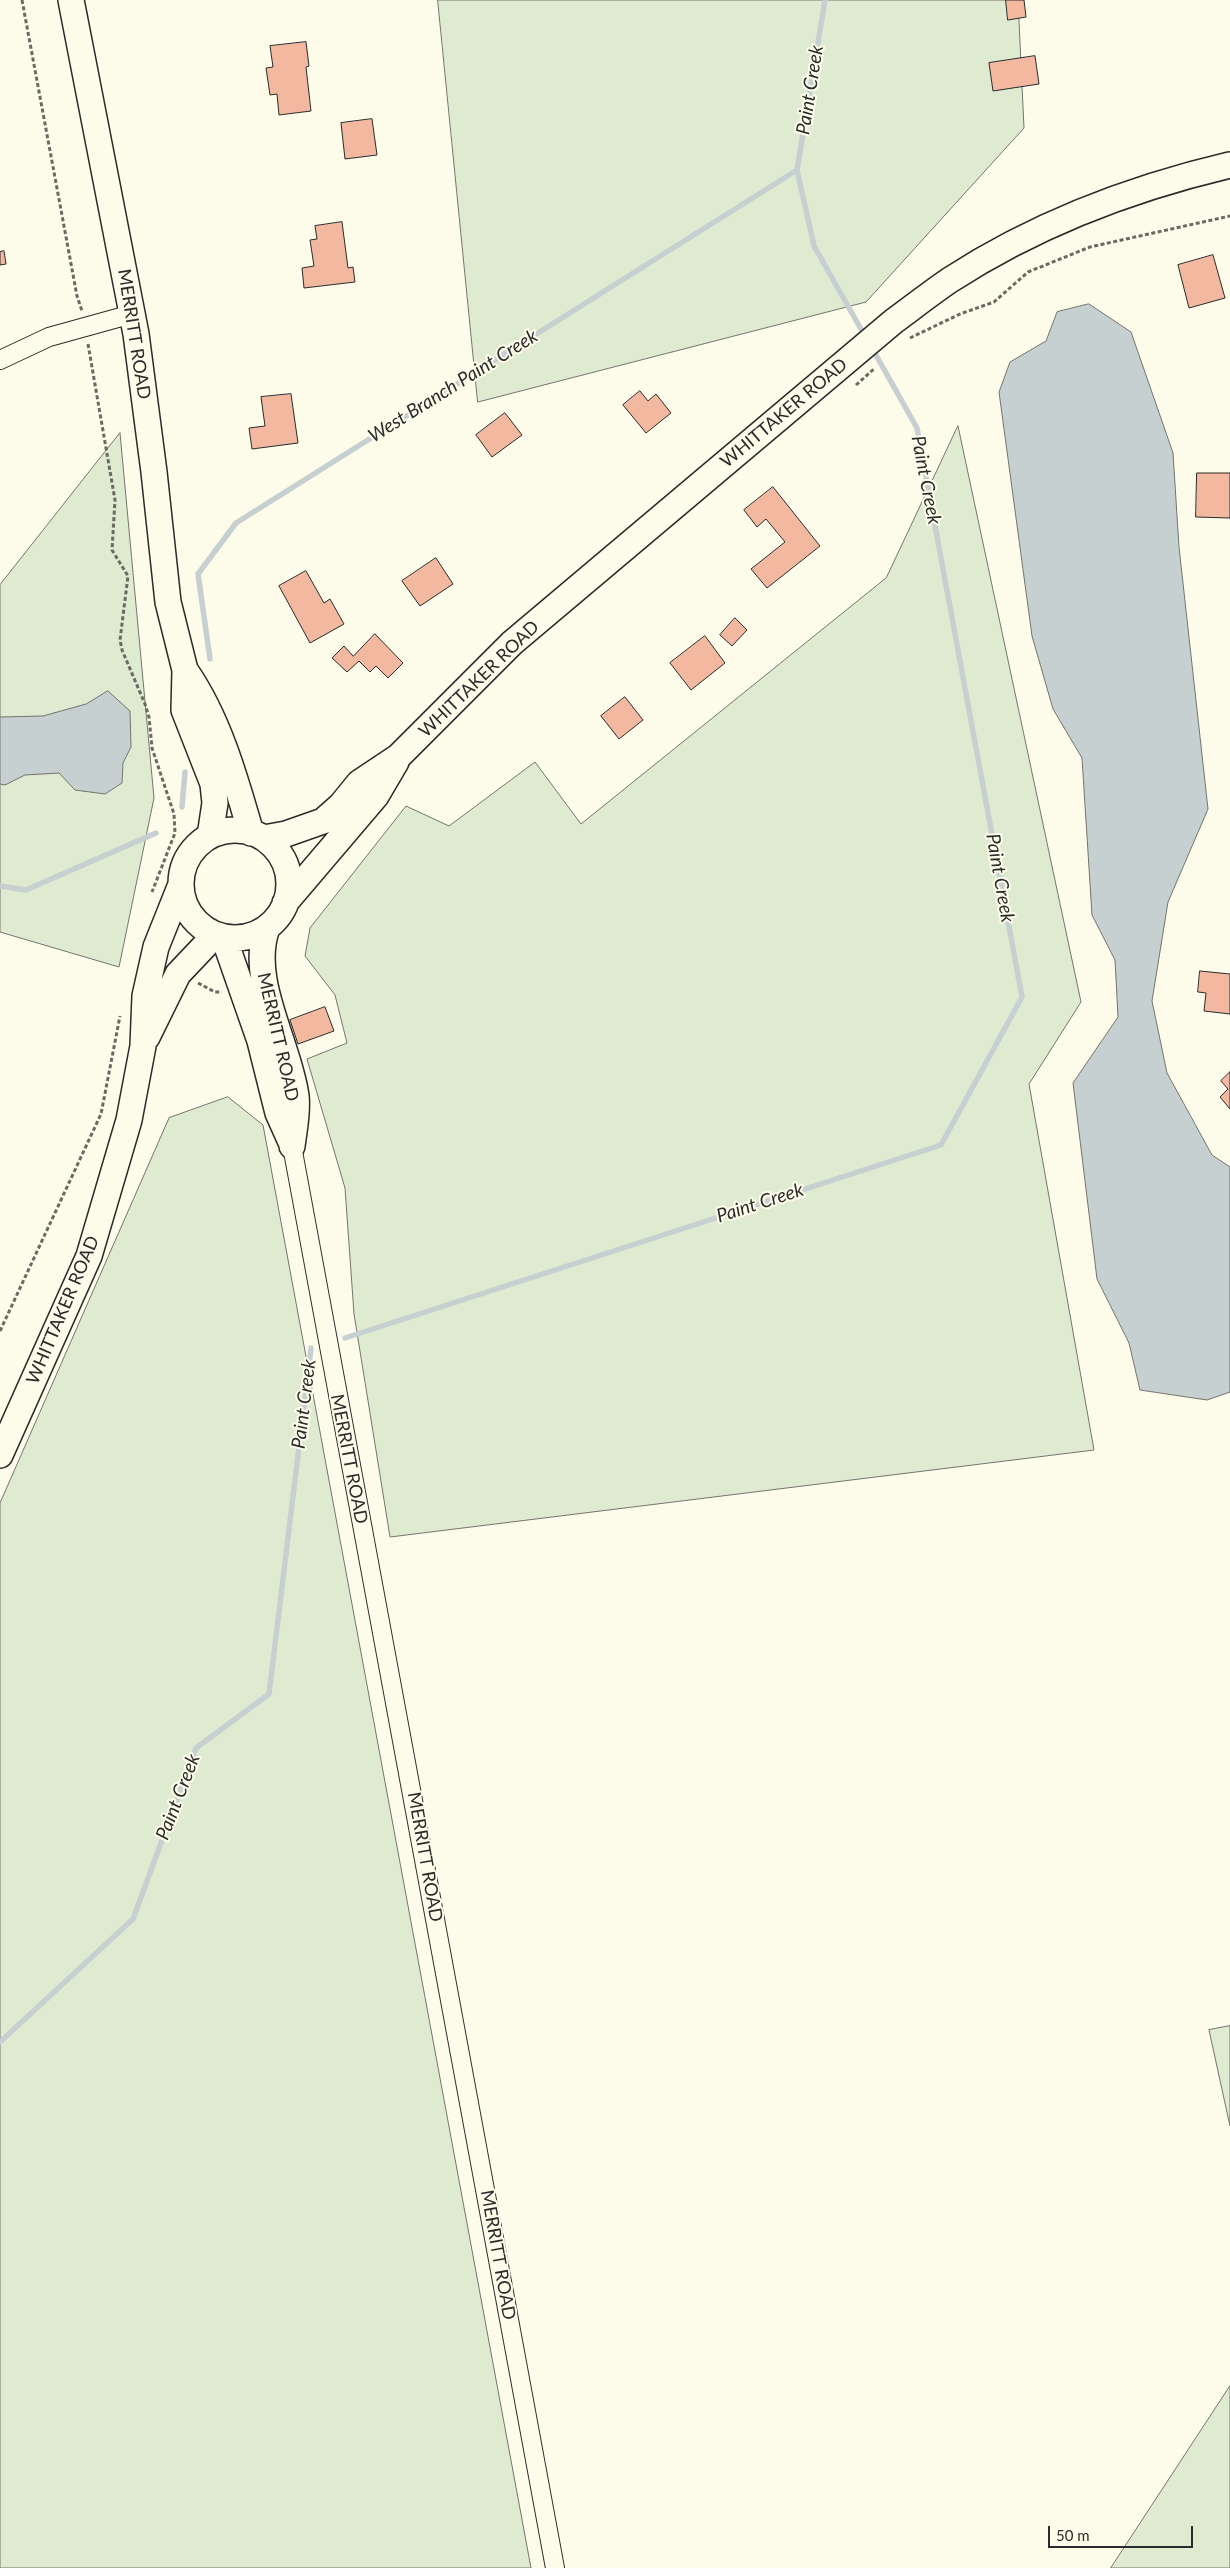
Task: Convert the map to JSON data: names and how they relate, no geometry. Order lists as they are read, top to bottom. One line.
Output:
{"streets":{"main road":["MERRITT ROAD","WHITTAKER ROAD"]},"crossings":[["MERRITT ROAD","WHITTAKER ROAD"]],"water":["Paint Creek","West Branch Paint Creek"],"scale_bar":"50 m"}
